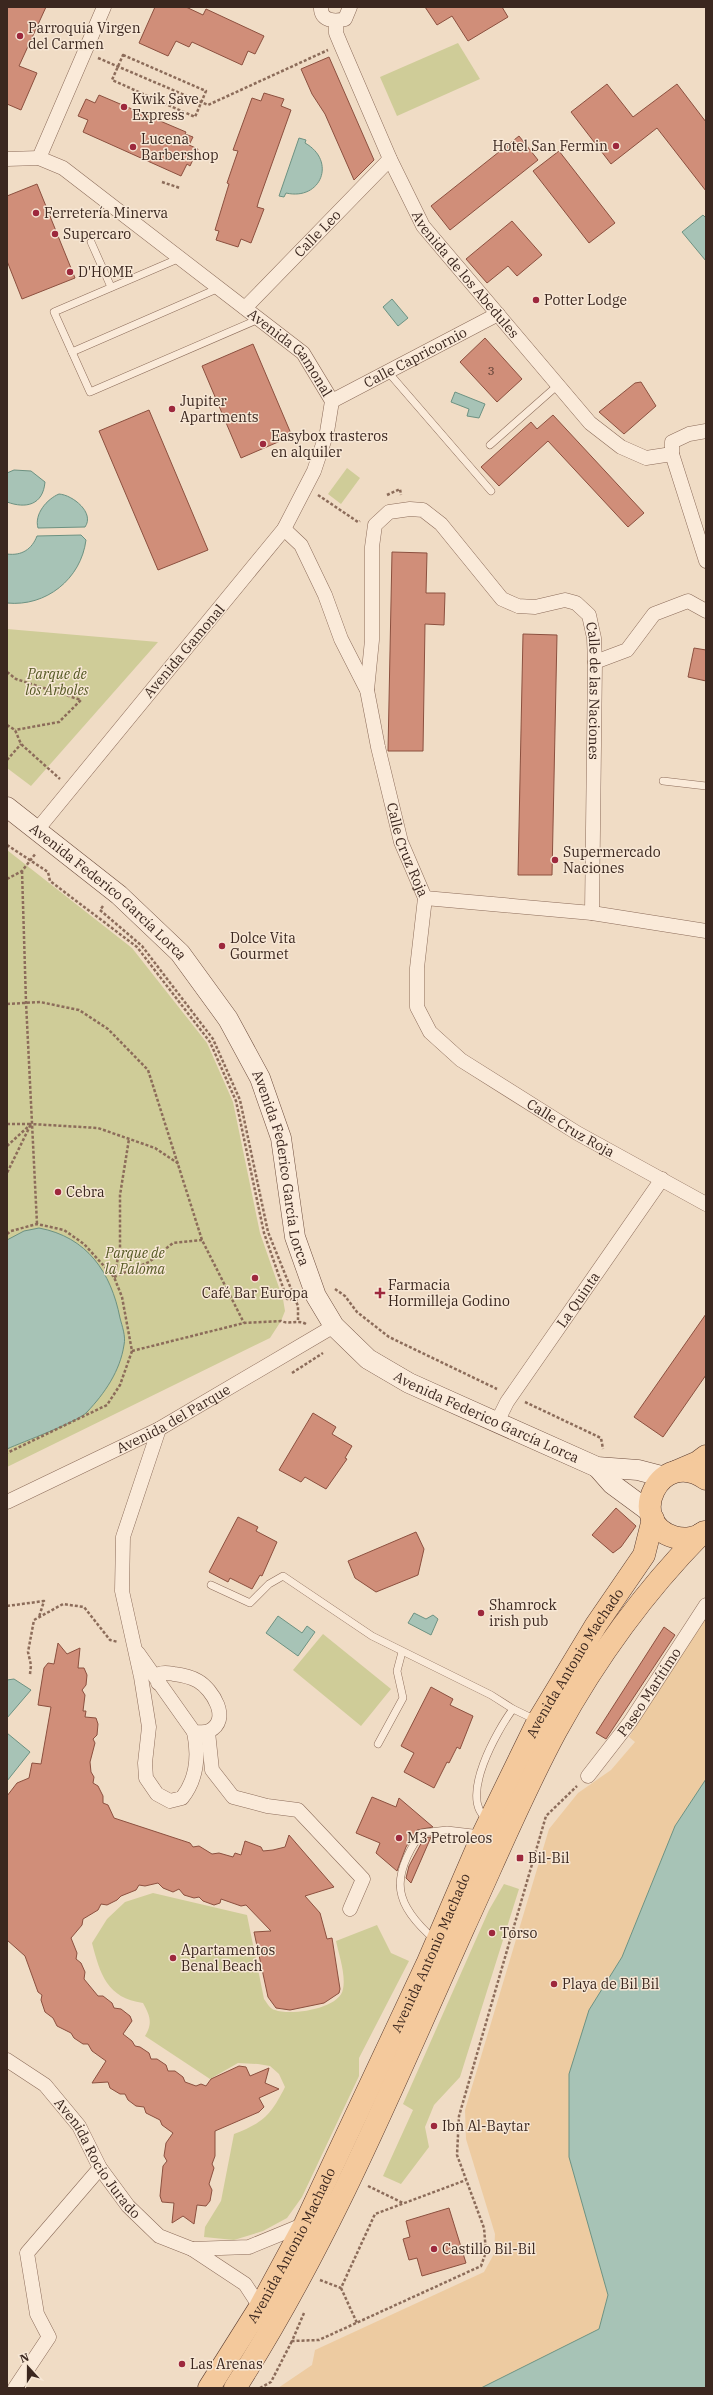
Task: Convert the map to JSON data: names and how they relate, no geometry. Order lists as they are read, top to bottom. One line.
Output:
{"streets":{"main road":["Avenida Antonio Machado"],"street":["Calle Leo","Avenida de los Abedules","Avenida Gamonal","Calle Capricornio","Calle de las Naciones","Calle Cruz Roja","Avenida Federico García Lorca","La Quinta","Avenida del Parque","Paseo Marítimo","Avenida Rocío Jurado"]},"crossings":[["Calle Leo","Avenida de los Abedules"],["Calle Leo","Avenida Gamonal"],["Avenida de los Abedules","Calle Capricornio"],["Avenida Gamonal","Calle Capricornio"],["Avenida Gamonal","Calle Cruz Roja"],["Avenida Gamonal","Avenida Federico García Lorca"],["Calle de las Naciones","Calle Cruz Roja"],["Calle Cruz Roja","La Quinta"],["Avenida Federico García Lorca","La Quinta"],["Avenida Federico García Lorca","Avenida del Parque"],["Avenida Antonio Machado","Avenida Rocío Jurado"]],"parks":["Parque de los Arboles","Parque de la Paloma"],"places":{"other":["Parroquia Virgen del Carmen","Kwik Save Express","Hotel San Fermin","Lucena Barbershop","Ferretería Minerva","Supercaro","D'HOME","Potter Lodge","Jupiter Apartments","Easybox trasteros en alquiler","Supermercado Naciones","Dolce Vita Gourmet","Cebra","Café Bar Europa","Shamrock irish pub","M3 Petroleos","Torso","Apartamentos Benal Beach","Playa de Bil Bil","Ibn Al-Baytar","Castillo Bil-Bil","Las Arenas"],"health":["Farmacia Hormilleja Godino"],"transit":["Bil-Bil"]},"house_numbers":["3"],"north":"top"}
